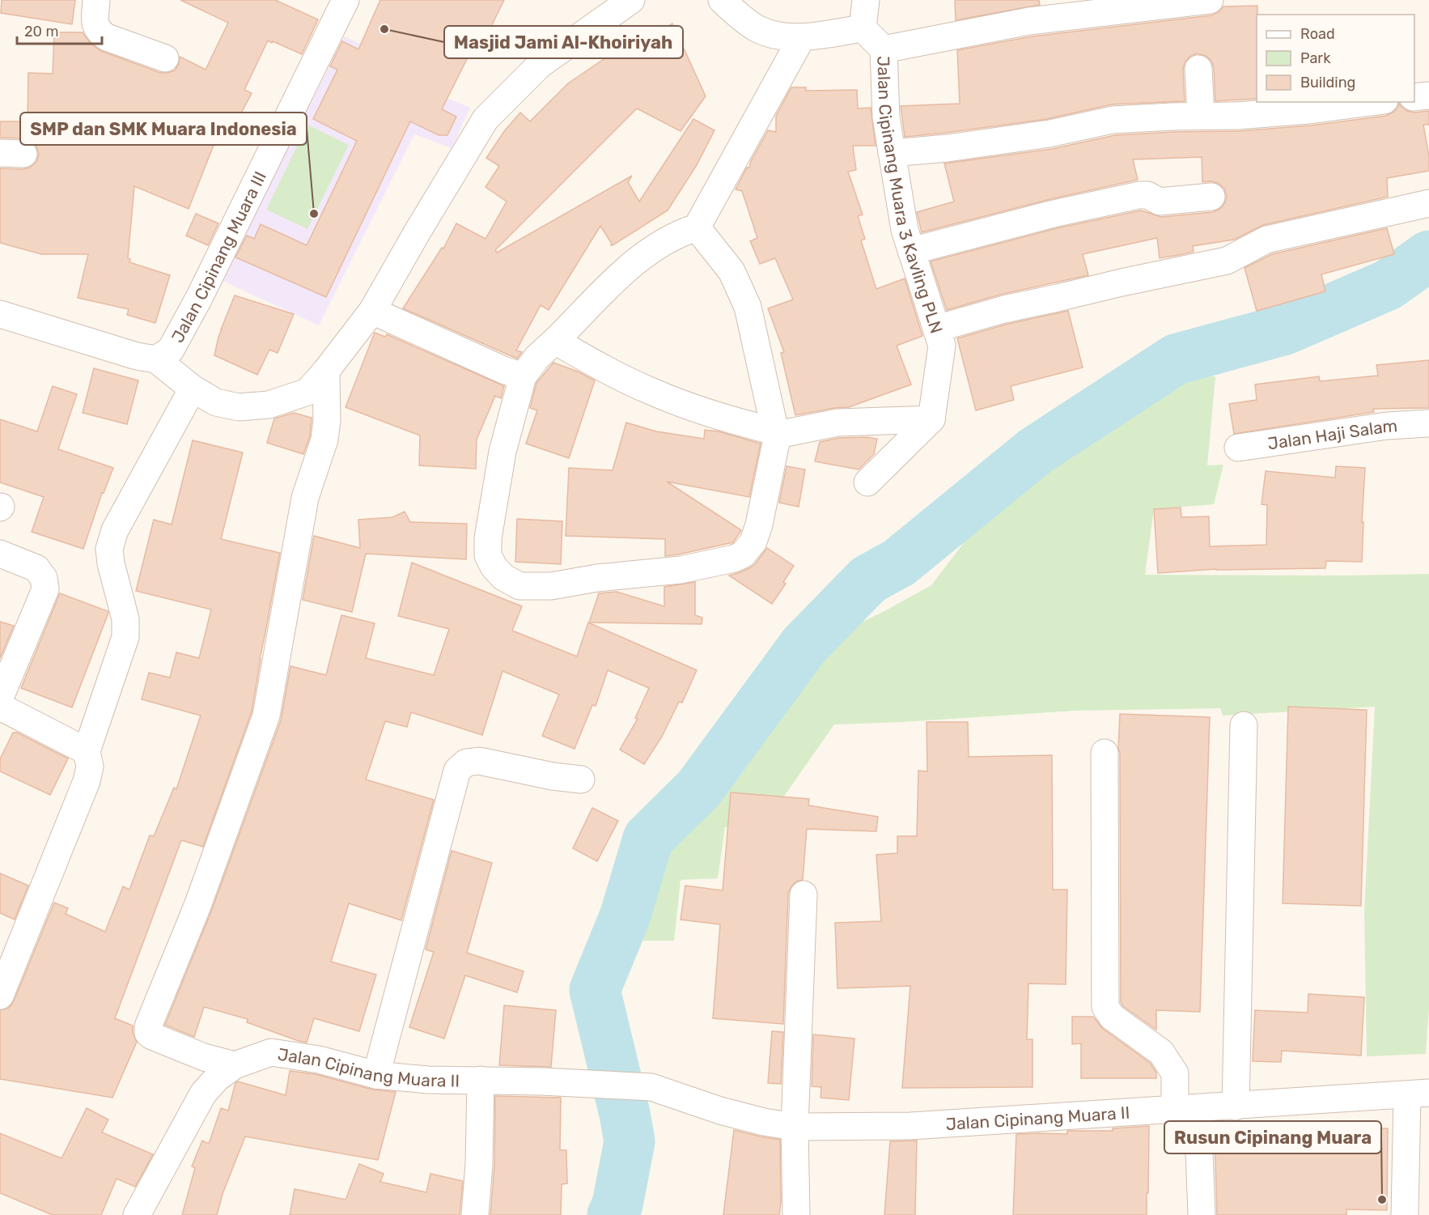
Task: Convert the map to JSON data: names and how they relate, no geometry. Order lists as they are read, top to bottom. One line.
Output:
{"streets":{"street":["Jalan Cipinang Muara 3 Kavling PLN","Jalan Cipinang Muara III","Jalan Haji Salam","Jalan Cipinang Muara II"]},"places":["Masjid Jami Al-Khoiriyah","SMP dan SMK Muara Indonesia","Rusun Cipinang Muara"],"legend":["Road","Park","Building"],"scale_bar":"20 m"}
